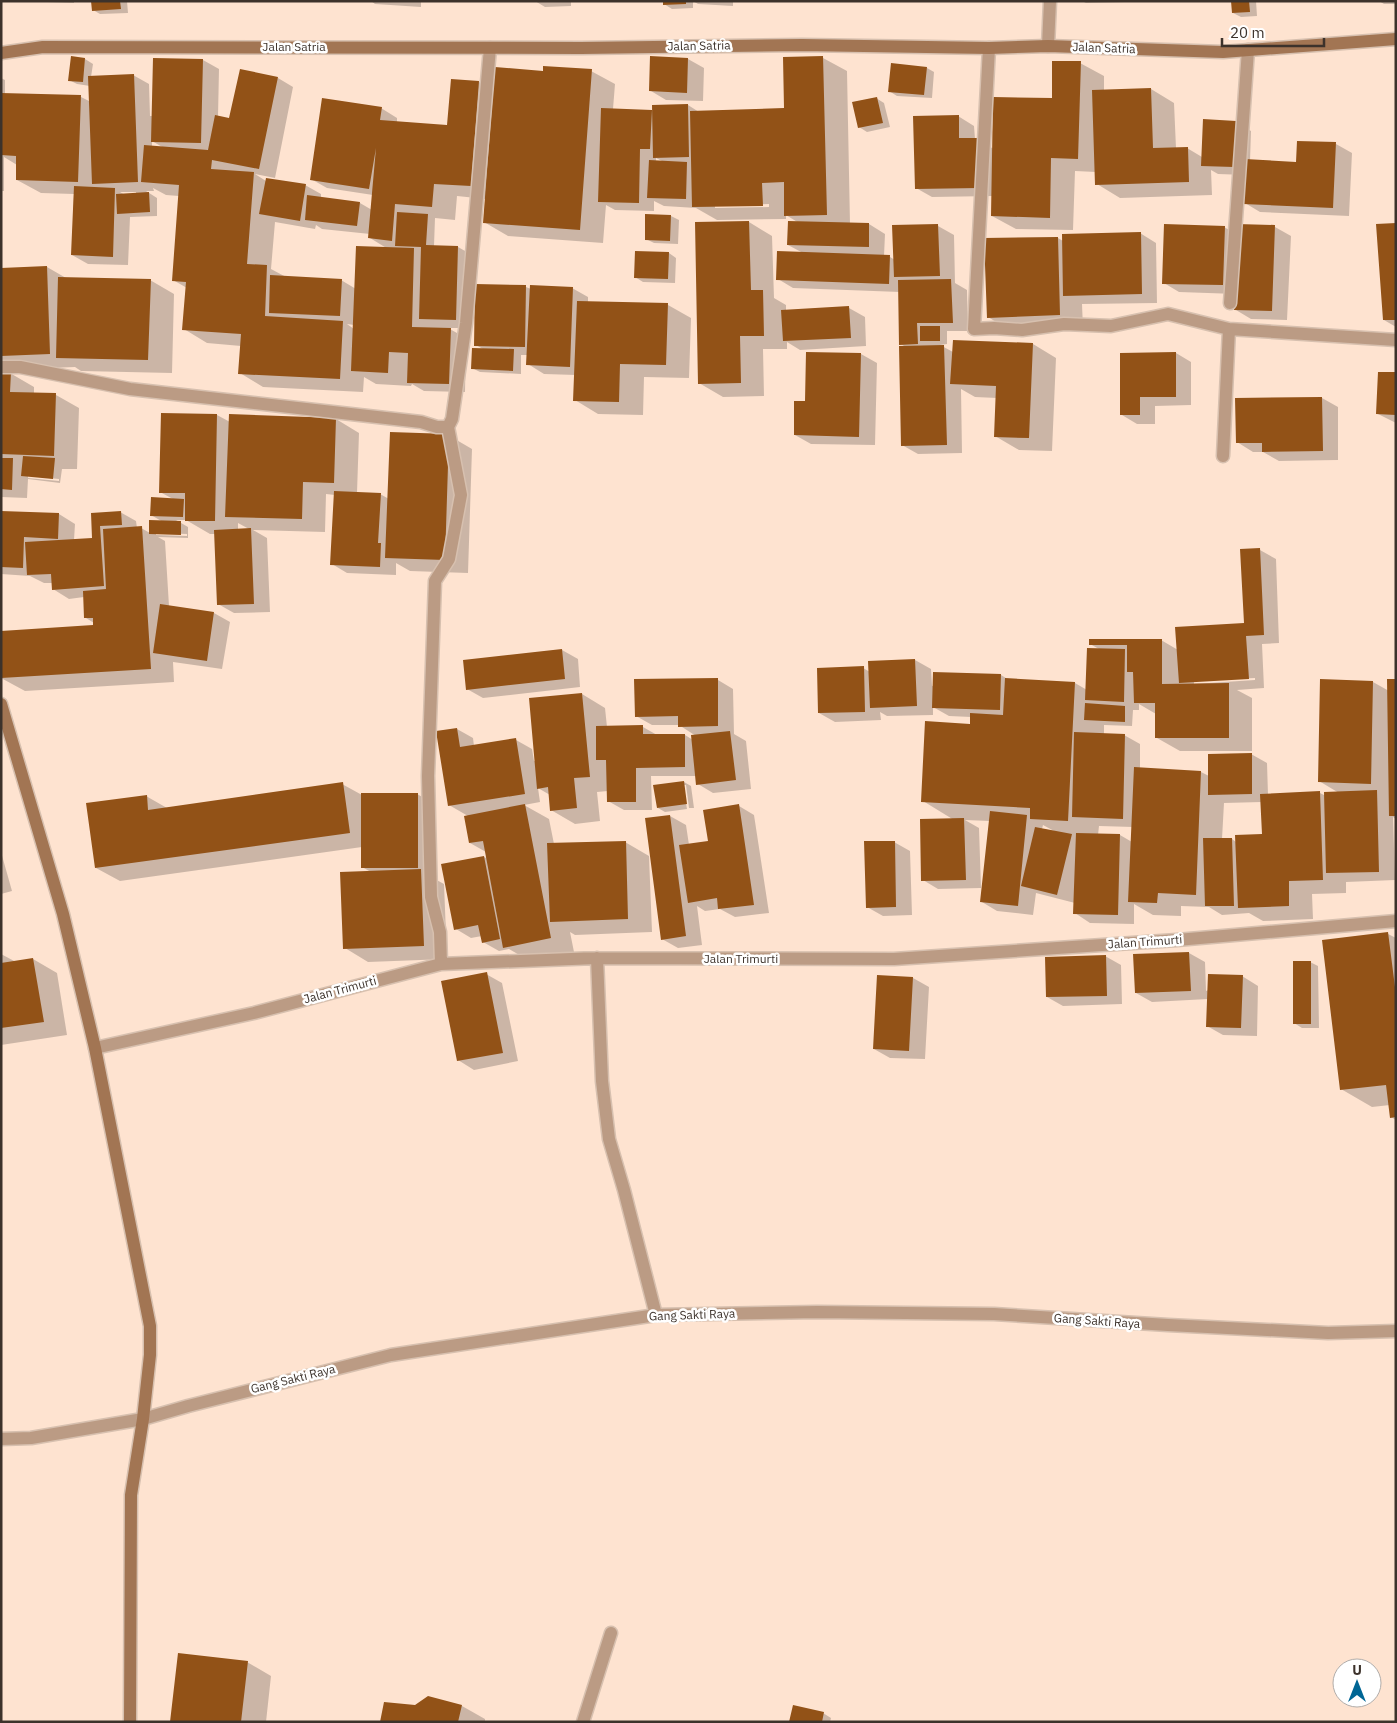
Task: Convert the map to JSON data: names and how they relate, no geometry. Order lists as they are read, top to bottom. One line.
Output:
{"streets":{"street":["Jalan Satria","Jalan Trimurti","Gang Sakti Raya"]},"scale_bar":"20 m","north":"top"}
